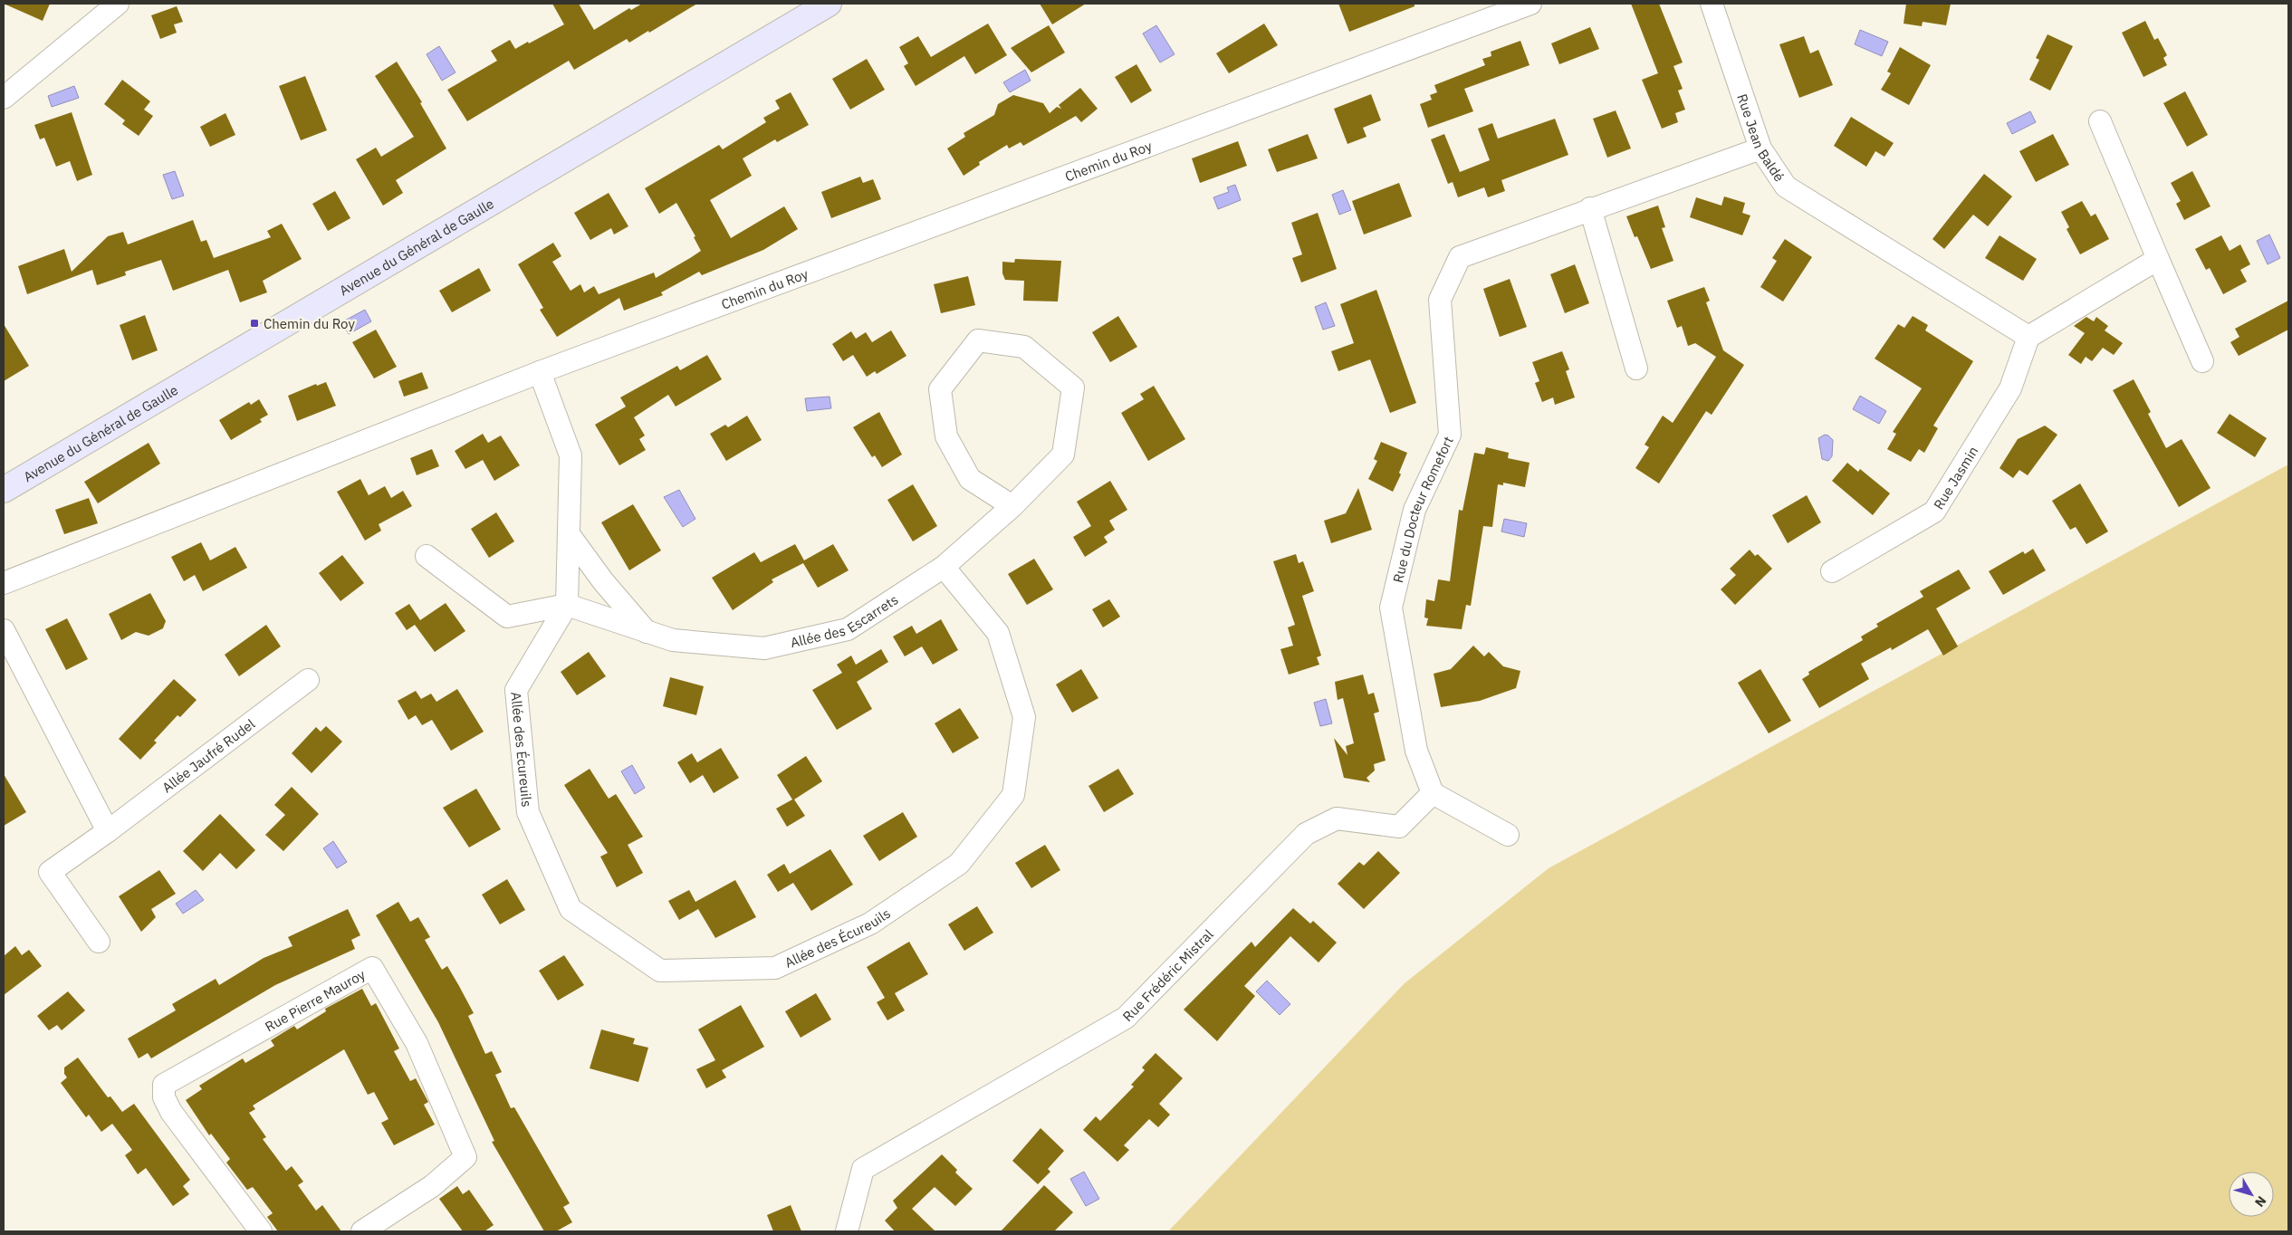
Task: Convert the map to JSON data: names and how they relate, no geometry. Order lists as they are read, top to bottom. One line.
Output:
{"streets":{"main road":["Avenue du Général de Gaulle"],"street":["Rue Jean Baldé","Chemin du Roy","Rue Jasmin","Rue du Docteur Romefort","Allée des Escarrets","Allée des Écureuils","Allée Jaufré Rudel","Rue Frédéric Mistral","Rue Pierre Mauroy"]},"crossings":[["Rue Jean Baldé","Rue Jasmin"],["Rue Jean Baldé","Rue du Docteur Romefort"],["Rue du Docteur Romefort","Rue Frédéric Mistral"],["Allée des Escarrets","Allée des Écureuils"]],"places":{"transit":["Chemin du Roy"]},"north":"bottom right"}
